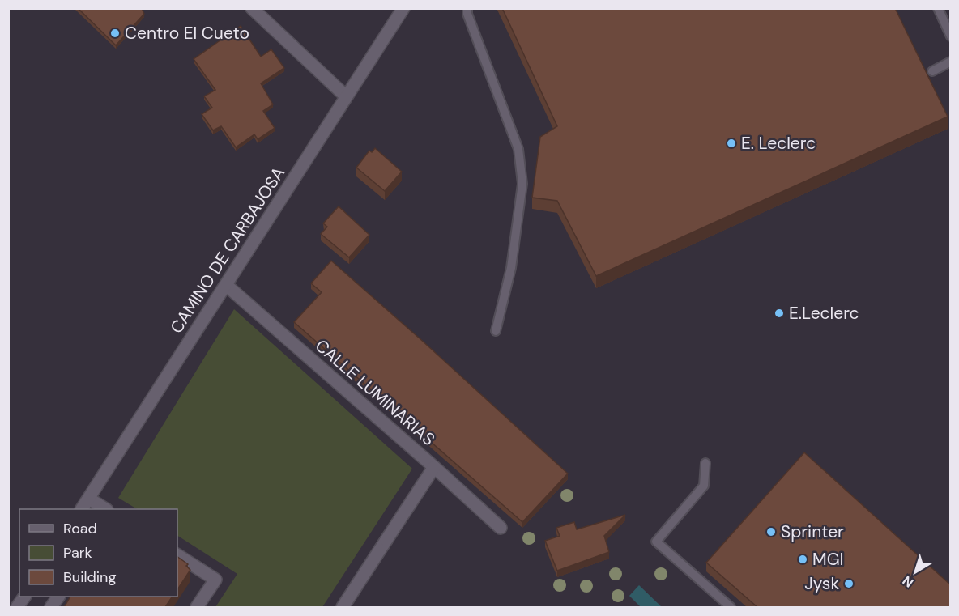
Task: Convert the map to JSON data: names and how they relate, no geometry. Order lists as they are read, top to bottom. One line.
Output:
{"streets":{"street":["CAMINO DE CARBAJOSA","CALLE LUMINARIAS"]},"crossings":[["CAMINO DE CARBAJOSA","CALLE LUMINARIAS"]],"places":["Centro El Cueto","E. Leclerc","E.Leclerc","Sprinter","MGI","Jysk"],"legend":["Road","Park","Building"],"north":"bottom left"}
